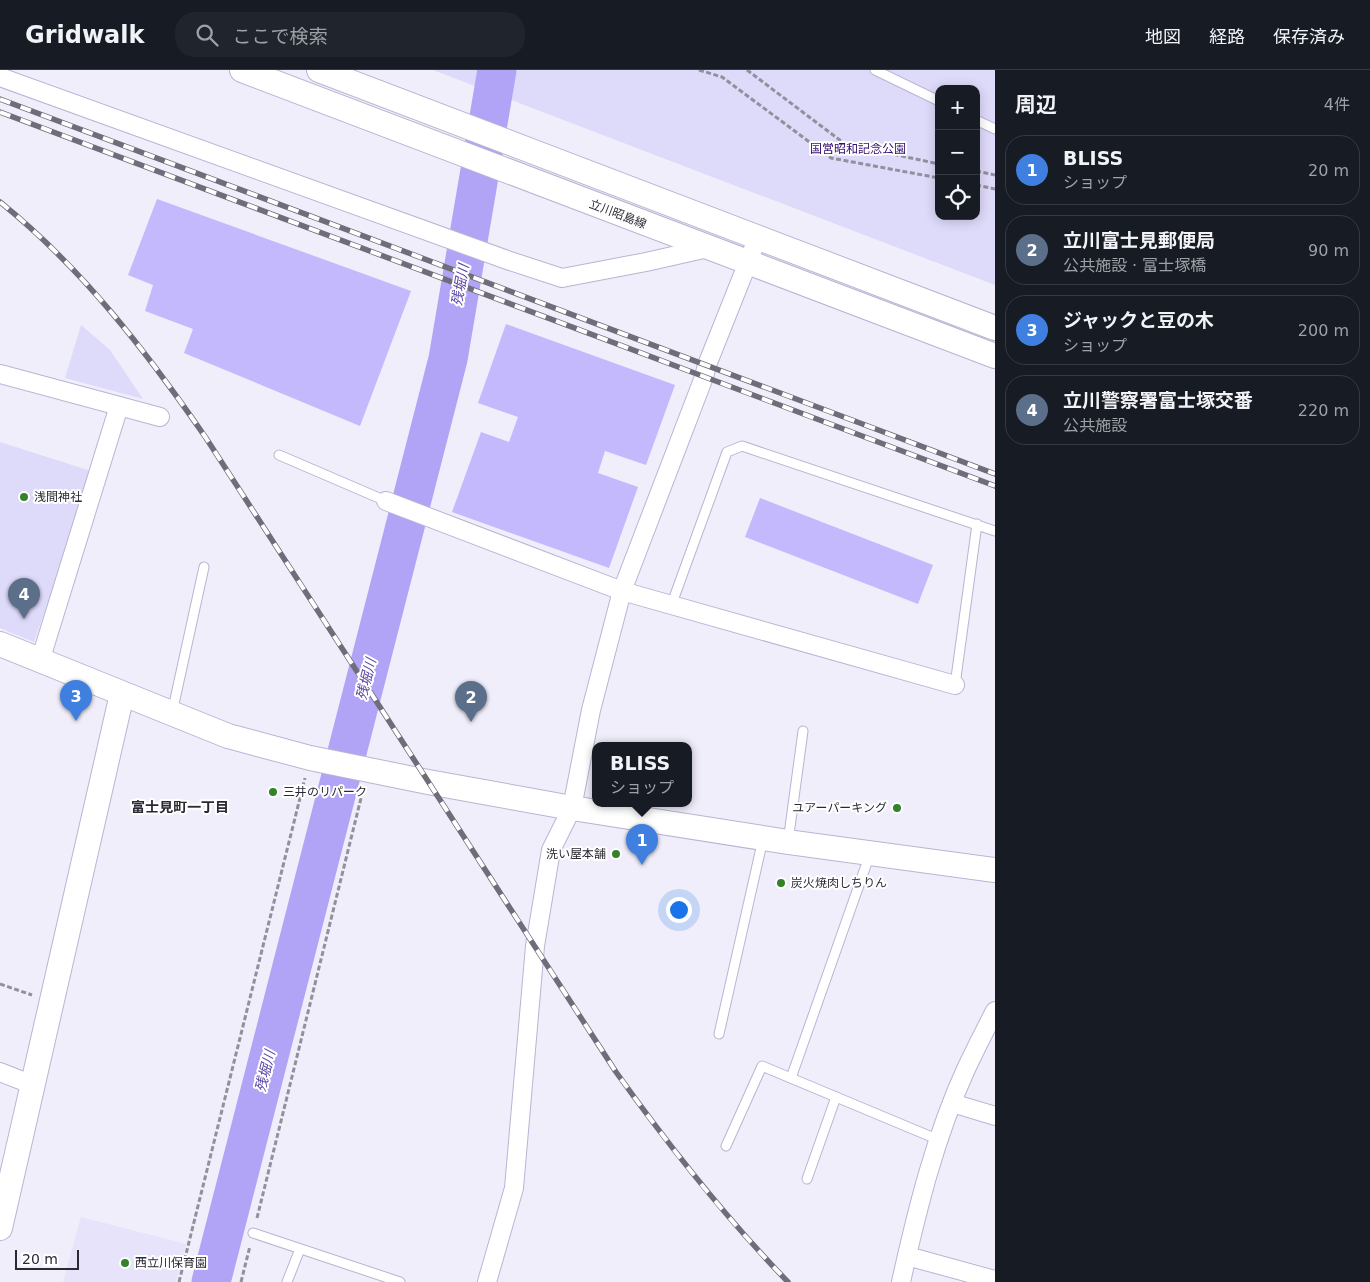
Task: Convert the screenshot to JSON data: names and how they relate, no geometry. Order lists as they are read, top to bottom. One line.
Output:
{"streets":{"main road":["立川昭島線"]},"districts":["富士見町一丁目"],"water":["残堀川"],"parks":["国営昭和記念公園"],"places":["浅間神社","三井のリパーク","ユアーパーキング","洗い屋本舗","炭火焼肉しちりん","西立川保育園"],"scale_bar":"20 m","page":{"header":"Gridwalk","search":"ここで検索","nav":["地図","経路","保存済み"],"heading":["周辺","4件"],"map_buttons":["+","−"],"list":[{"mark":"1","name":"BLISS","note":"ショップ","value":"20 m"},{"mark":"2","name":"立川富士見郵便局","note":"公共施設 · 富士塚橋","value":"90 m"},{"mark":"3","name":"ジャックと豆の木","note":"ショップ","value":"200 m"},{"mark":"4","name":"立川警察署富士塚交番","note":"公共施設","value":"220 m"}],"pins":["4","3","2","1"],"popup":["BLISS","ショップ"],"scale":"20 m"}}
